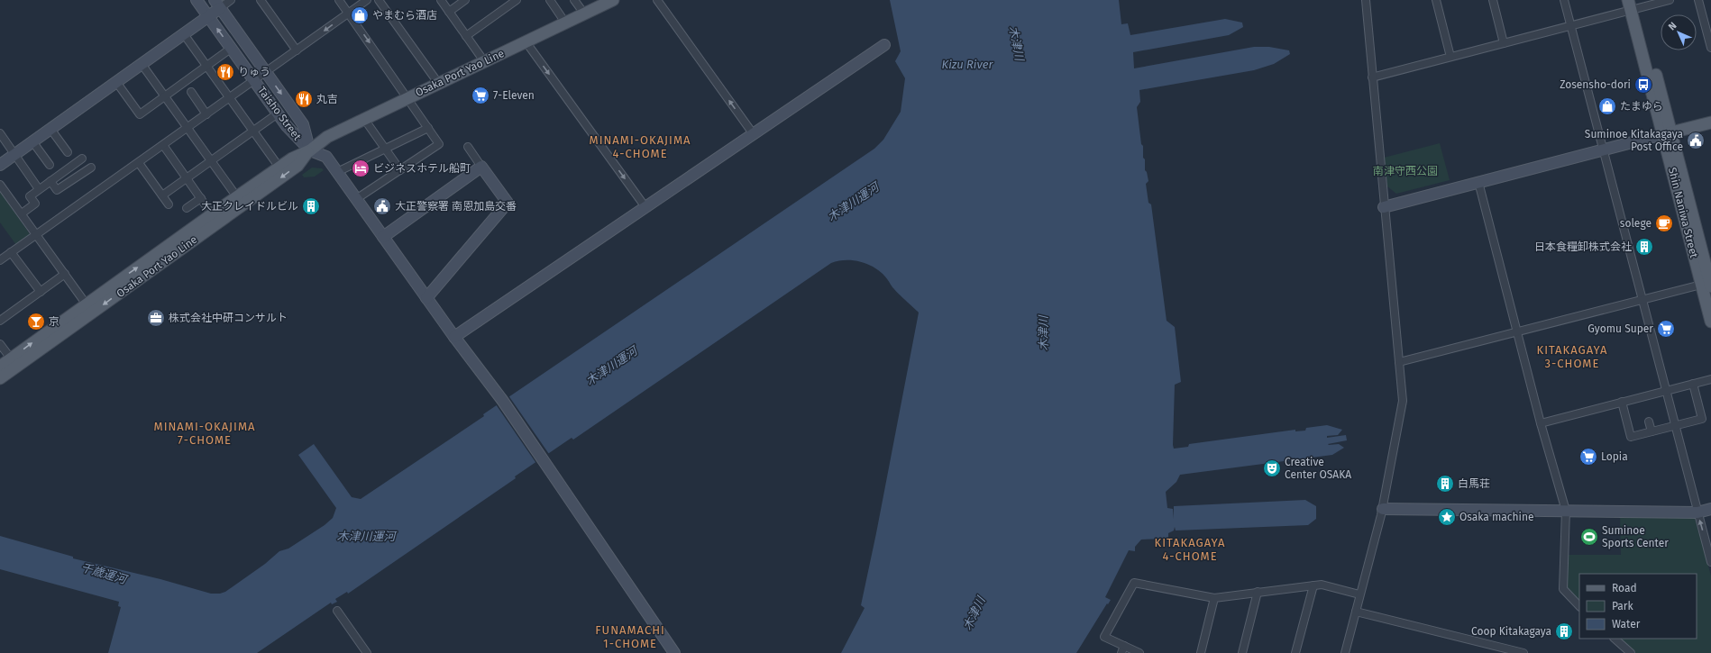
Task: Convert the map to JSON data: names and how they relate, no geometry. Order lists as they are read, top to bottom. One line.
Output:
{"streets":{"main road":["Osaka Port Yao Line","Shin Naniwa Street"],"street":["Taisho Street"]},"crossings":[["Osaka Port Yao Line","Taisho Street"]],"districts":["MINAMI-OKAJIMA 4-CHOME","KITAKAGAYA 3-CHOME","MINAMI-OKAJIMA 7-CHOME","KITAKAGAYA 4-CHOME","FUNAMACHI 1-CHOME"],"water":["木津川","Kizu River","木津川運河","千歳運河"],"parks":["南津守西公園"],"places":{"shop":["やまむら酒店","たまゆら"],"restaurant":["りゅう","丸吉"],"bus stop":["Zosensho-dori"],"supermarket":["7-Eleven","Gyomu Super","Lopia"],"public building":["Suminoe Kitakagaya Post Office","大正警察署 南恩加島交番"],"hotel":["ビジネスホテル船町"],"building":["大正クレイドルビル","日本食糧卸株式会社","白馬荘","Coop Kitakagaya"],"cafe":["solege"],"office":["株式会社中研コンサルト"],"bar":["京"],"theatre":["Creative Center OSAKA"],"place":["Osaka machine"],"sports":["Suminoe Sports Center"]},"legend":["Road","Park","Water"],"north":"top left"}
